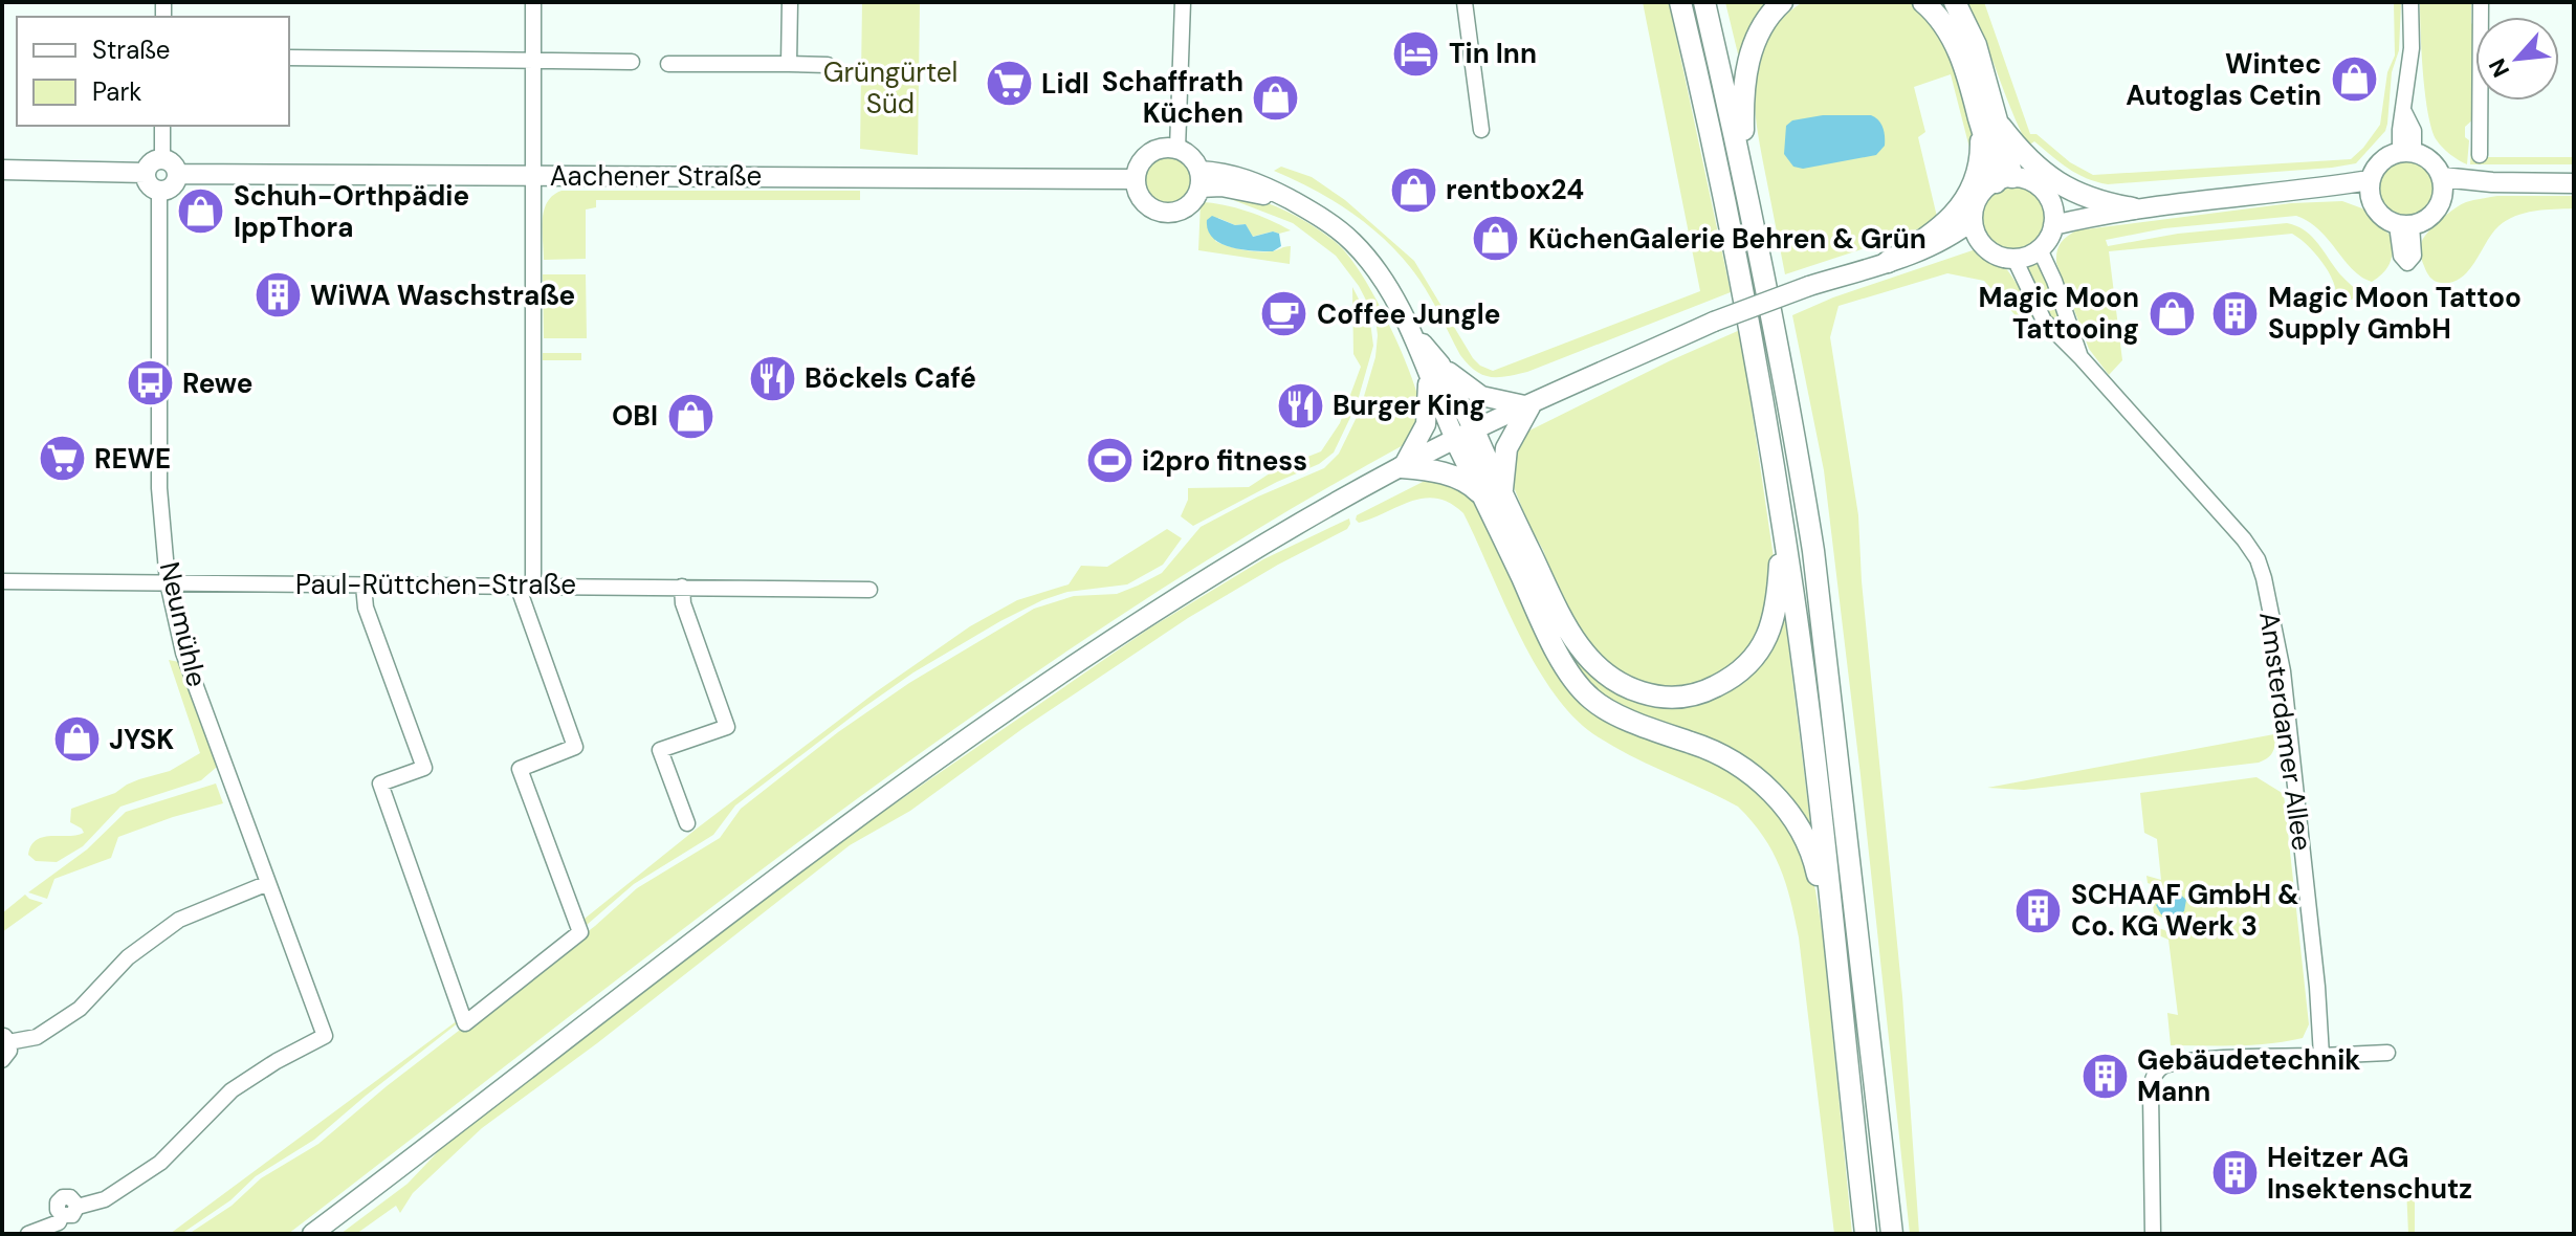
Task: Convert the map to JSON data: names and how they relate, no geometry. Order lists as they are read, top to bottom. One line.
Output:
{"streets":{"main road":["Aachener Straße"],"street":["Paul-Rüttchen-Straße","Neumühle","Amsterdamer Allee"]},"crossings":[["Aachener Straße","Neumühle"],["Paul-Rüttchen-Straße","Neumühle"]],"parks":["Grüngürtel Süd"],"places":{"hotel":["Tin Inn"],"shop":["Wintec Autoglas Cetin","Schaffrath Küchen","rentbox24","Schuh-Orthpädie IppThora","KüchenGalerie Behren & Grün","Magic Moon Tattooing","OBI","JYSK"],"supermarket":["Lidl","REWE"],"building":["WiWA Waschstraße","Magic Moon Tattoo Supply GmbH","SCHAAF GmbH & Co. KG Werk 3","Gebäudetechnik Mann","Heitzer AG Insektenschutz"],"cafe":["Coffee Jungle"],"restaurant":["Böckels Café","Burger King"],"bus stop":["Rewe"],"sports":["i2pro fitness"]},"legend":["Straße","Park"],"north":"bottom left"}
